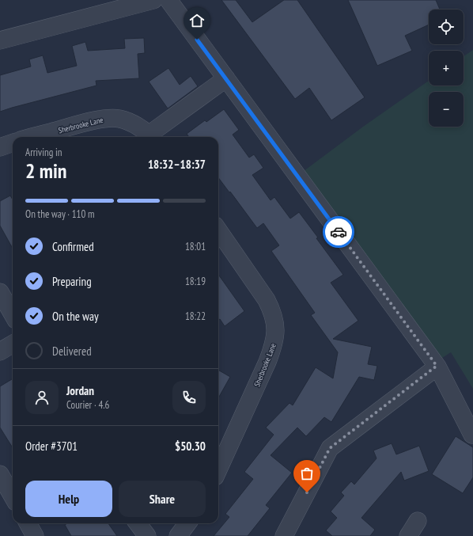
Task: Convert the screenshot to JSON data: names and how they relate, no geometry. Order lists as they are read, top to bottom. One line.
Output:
{"streets":{"street":["Sherbrooke Lane"]},"page":{"map_buttons":["+","−"],"heading":["2 min","Arriving in","18:32–18:37"],"panel":["Jordan","Courier · 4.6","Order #3701","$50.30"],"bar":"On the way · 110 m","list":[["Confirmed","18:01"],["Preparing","18:19"],["On the way","18:22"],"Delivered"],"buttons":["Help","Share"]}}
